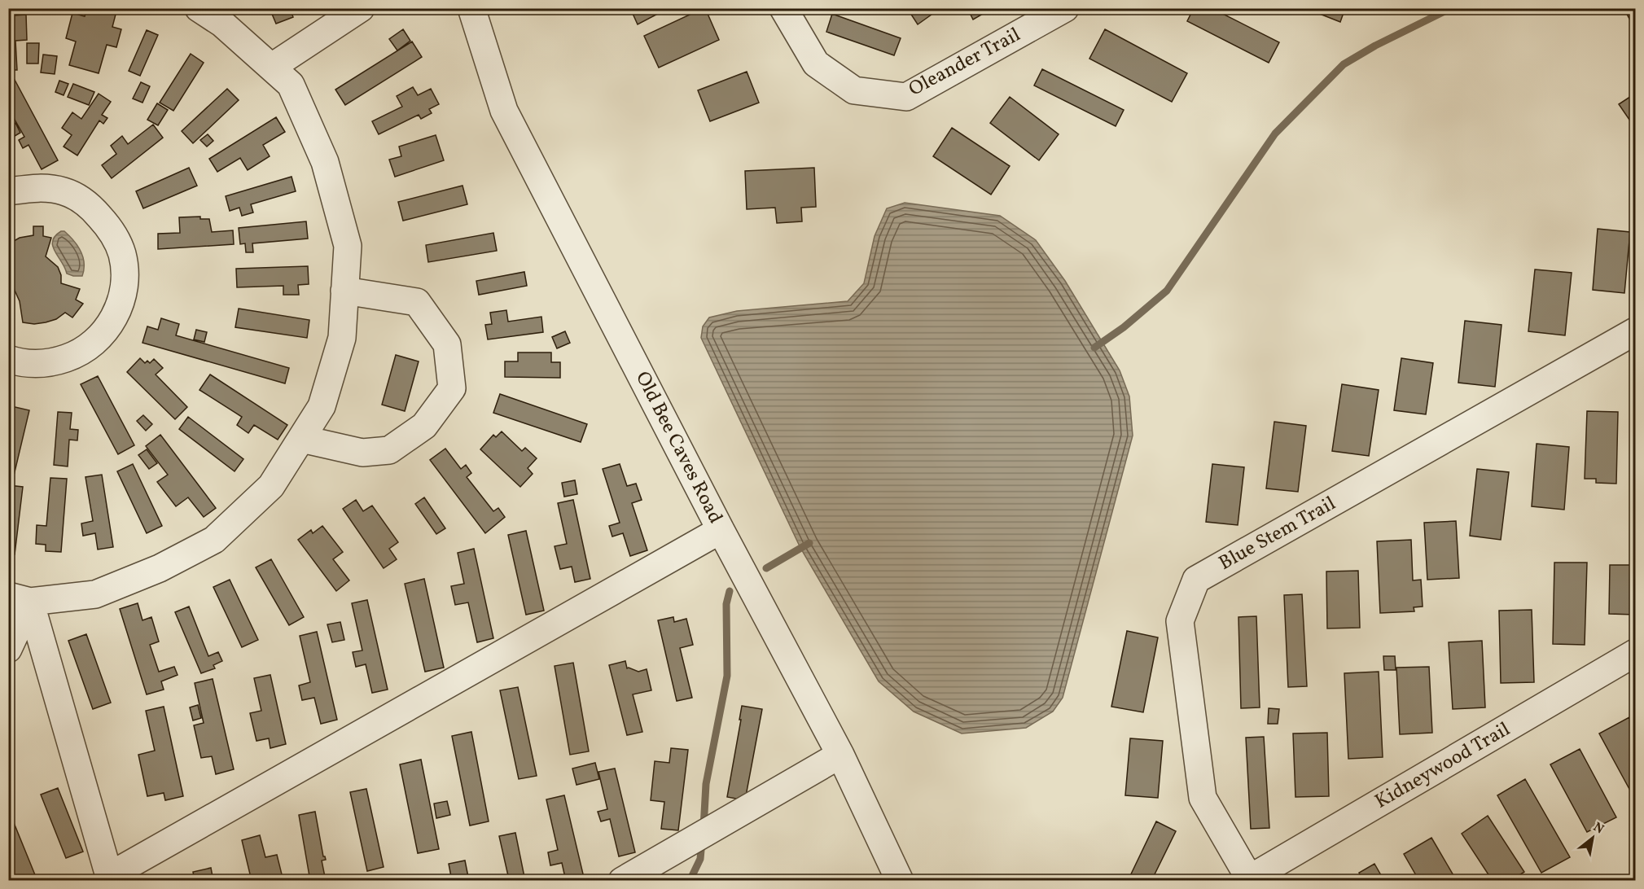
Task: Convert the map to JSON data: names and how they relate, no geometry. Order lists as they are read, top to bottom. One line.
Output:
{"streets":{"street":["Oleander Trail","Old Bee Caves Road","Blue Stem Trail","Kidneywood Trail"]},"crossings":[["Blue Stem Trail","Kidneywood Trail"]],"north":"top right"}
